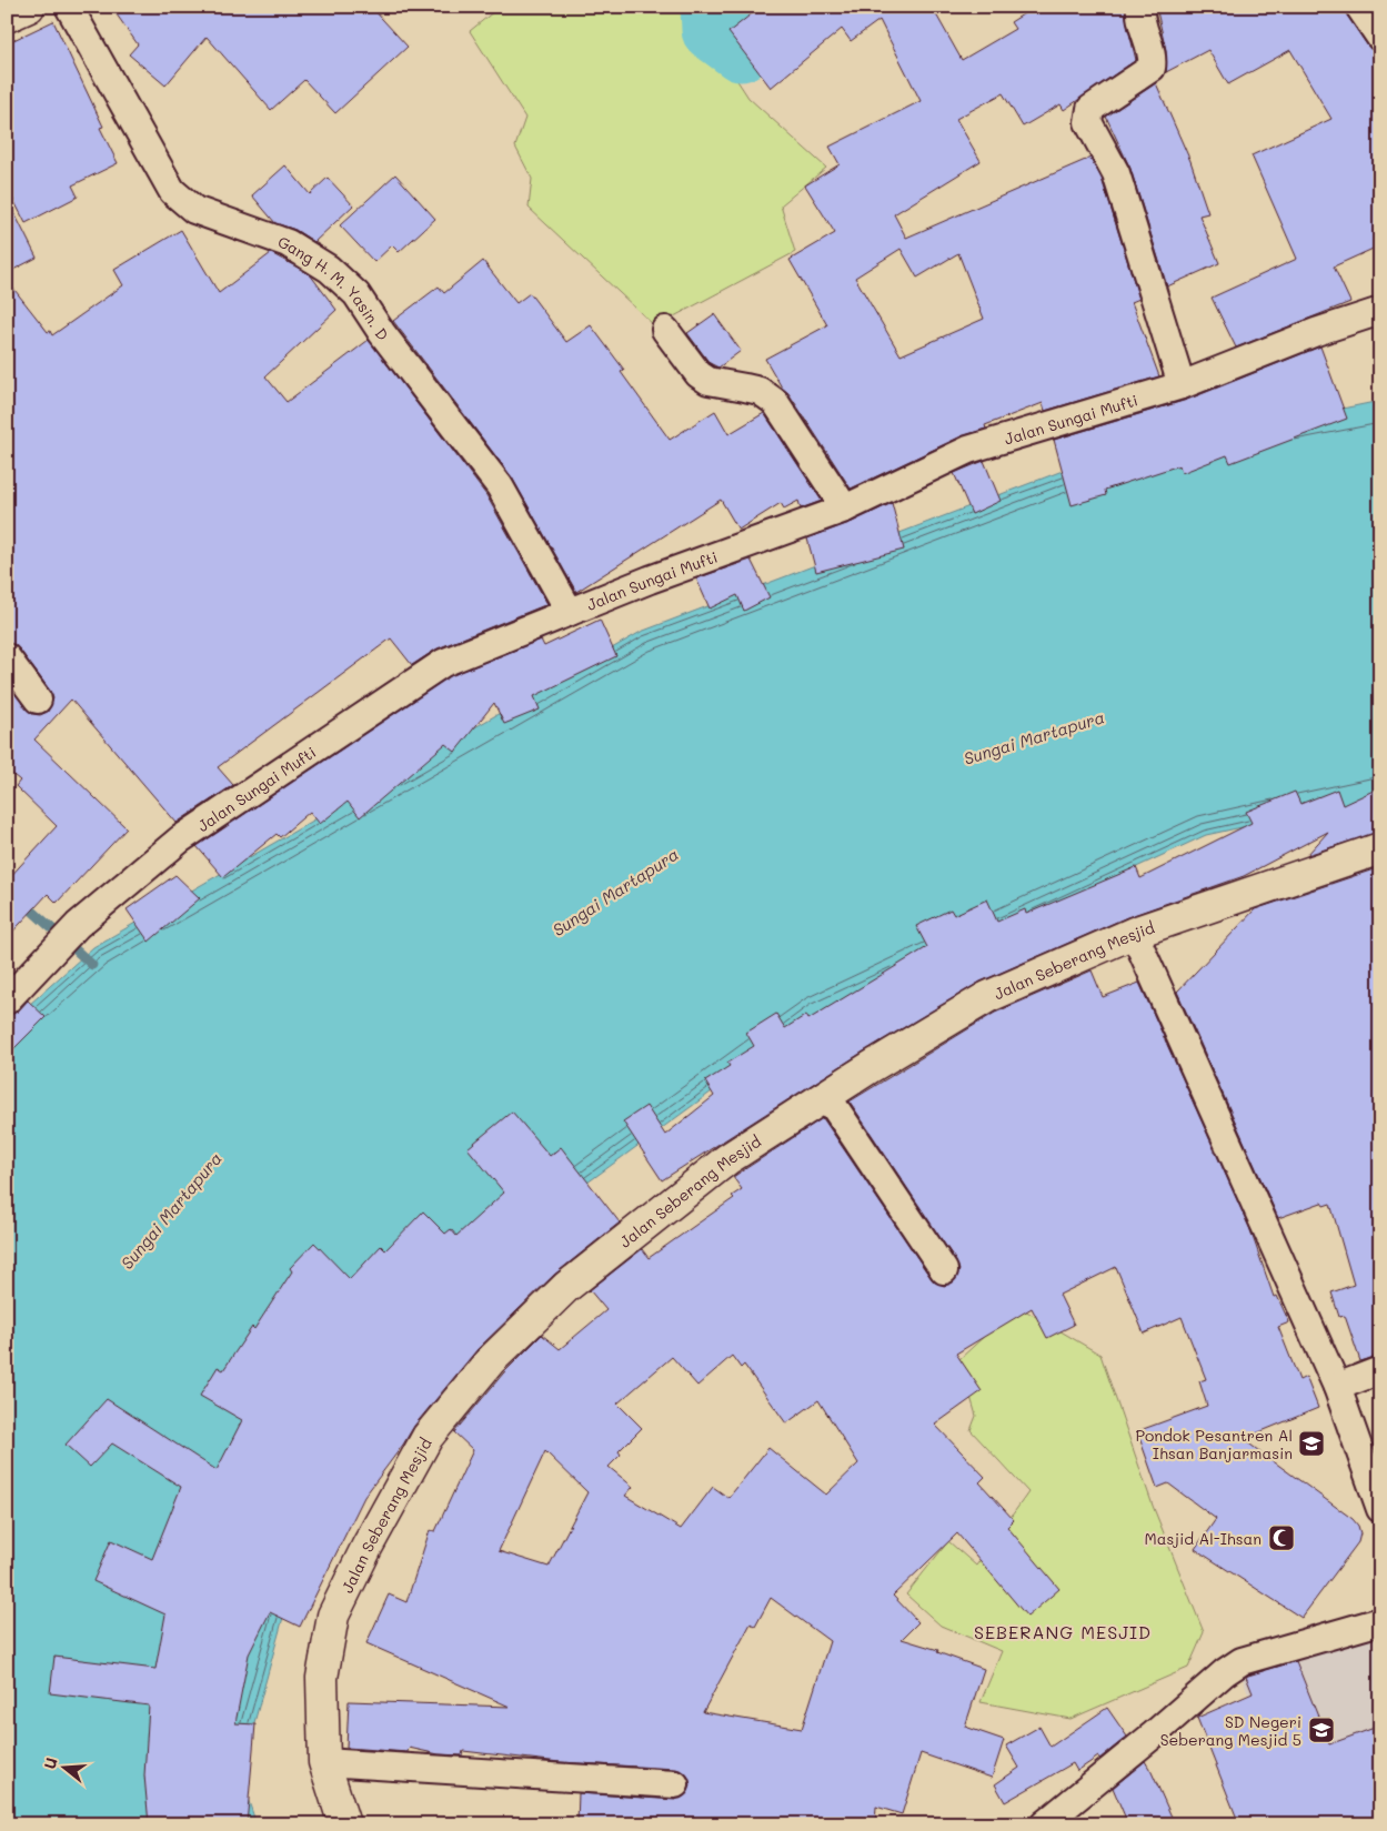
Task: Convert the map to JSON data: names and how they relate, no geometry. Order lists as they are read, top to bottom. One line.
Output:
{"streets":{"street":["Gang H. M. Yasin. D","Jalan Sungai Mufti","Jalan Seberang Mesjid"]},"crossings":[["Gang H. M. Yasin. D","Jalan Sungai Mufti"]],"districts":["SEBERANG MESJID"],"water":["Sungai Martapura"],"places":{"school or university":["Pondok Pesantren Al Ihsan Banjarmasin","SD Negeri Seberang Mesjid 5"],"mosque":["Masjid Al-Ihsan"]},"north":"left"}
